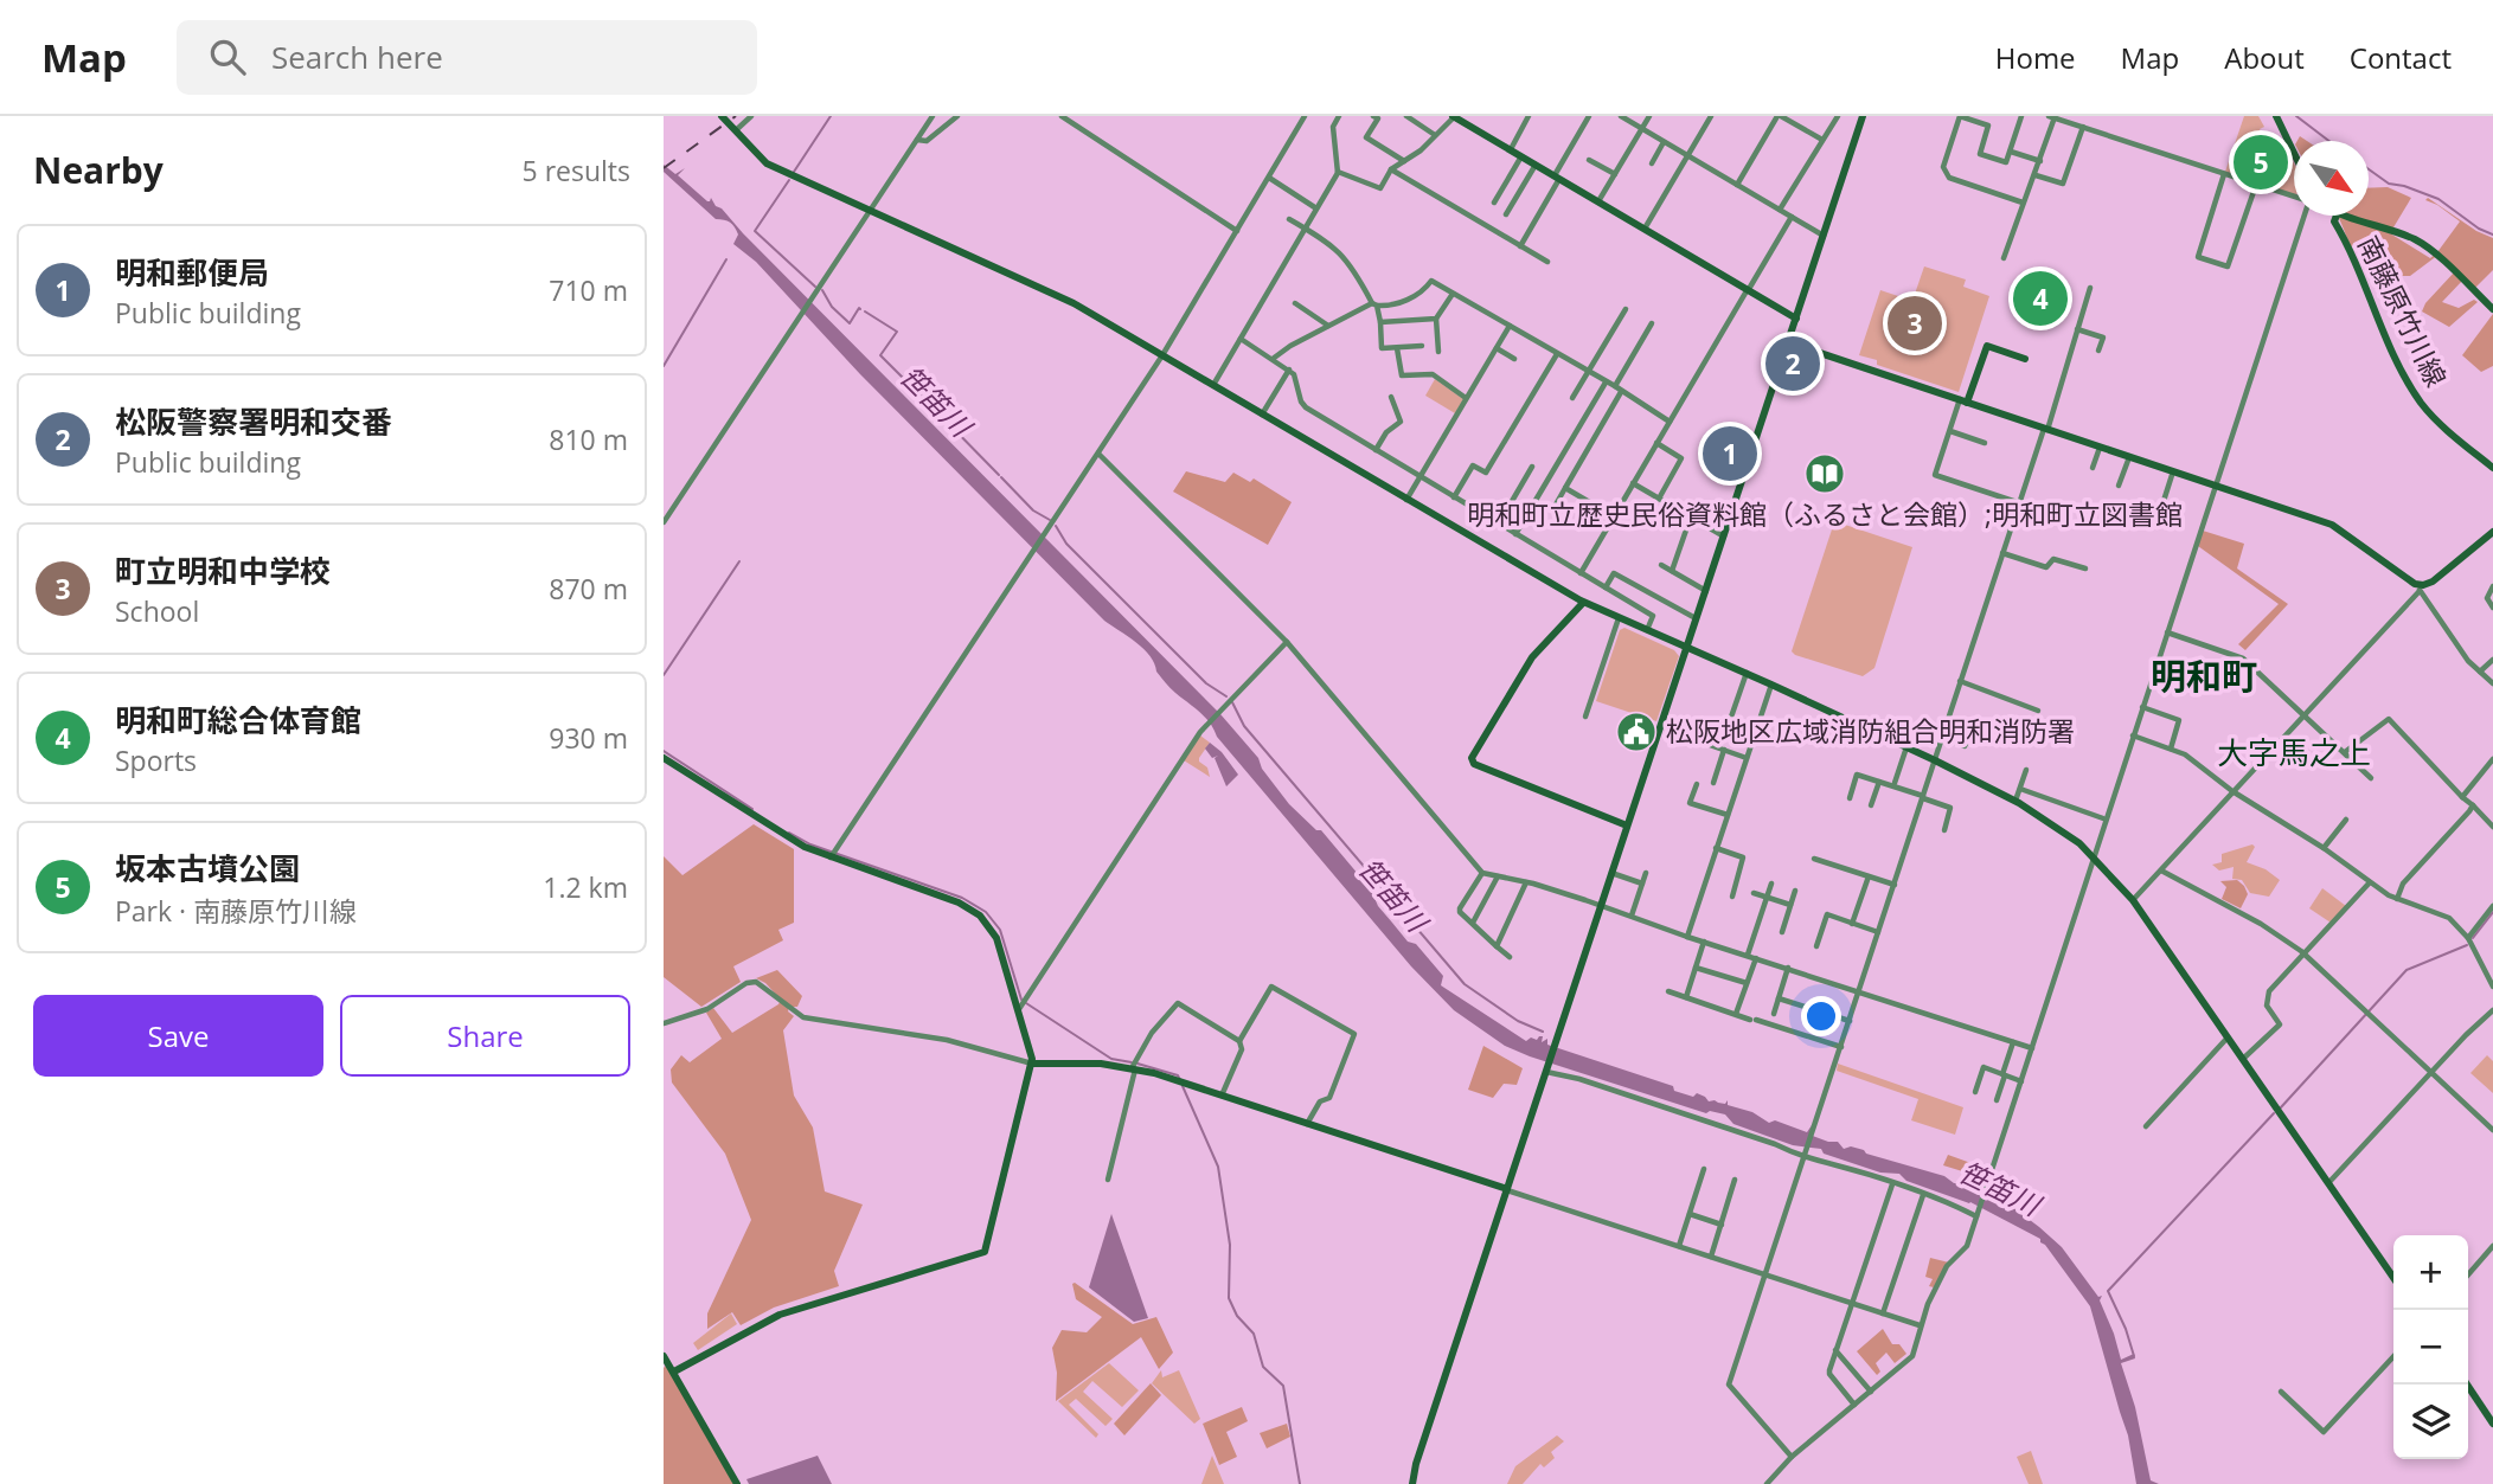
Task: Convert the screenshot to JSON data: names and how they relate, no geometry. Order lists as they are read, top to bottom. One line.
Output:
{"streets":{"street":["南藤原竹川線"]},"districts":["明和町","大字馬之上"],"water":["笹笛川"],"places":{"library":["明和町立歴史民俗資料館（ふるさと会館）;明和町立図書館"],"public building":["松阪地区広域消防組合明和消防署"]},"north":"bottom right","page":{"header":"Map","search":"Search here","nav":["Home","Map","About","Contact"],"heading":["Nearby","5 results"],"pins":["5","4","3","2","1"],"list":[{"mark":"1","name":"明和郵便局","note":"Public building","value":"710 m"},{"mark":"2","name":"松阪警察署明和交番","note":"Public building","value":"810 m"},{"mark":"3","name":"町立明和中学校","note":"School","value":"870 m"},{"mark":"4","name":"明和町総合体育館","note":"Sports","value":"930 m"},{"mark":"5","name":"坂本古墳公園","note":"Park · 南藤原竹川線","value":"1.2 km"}],"buttons":["Save","Share"],"map_buttons":["+","−"]}}
